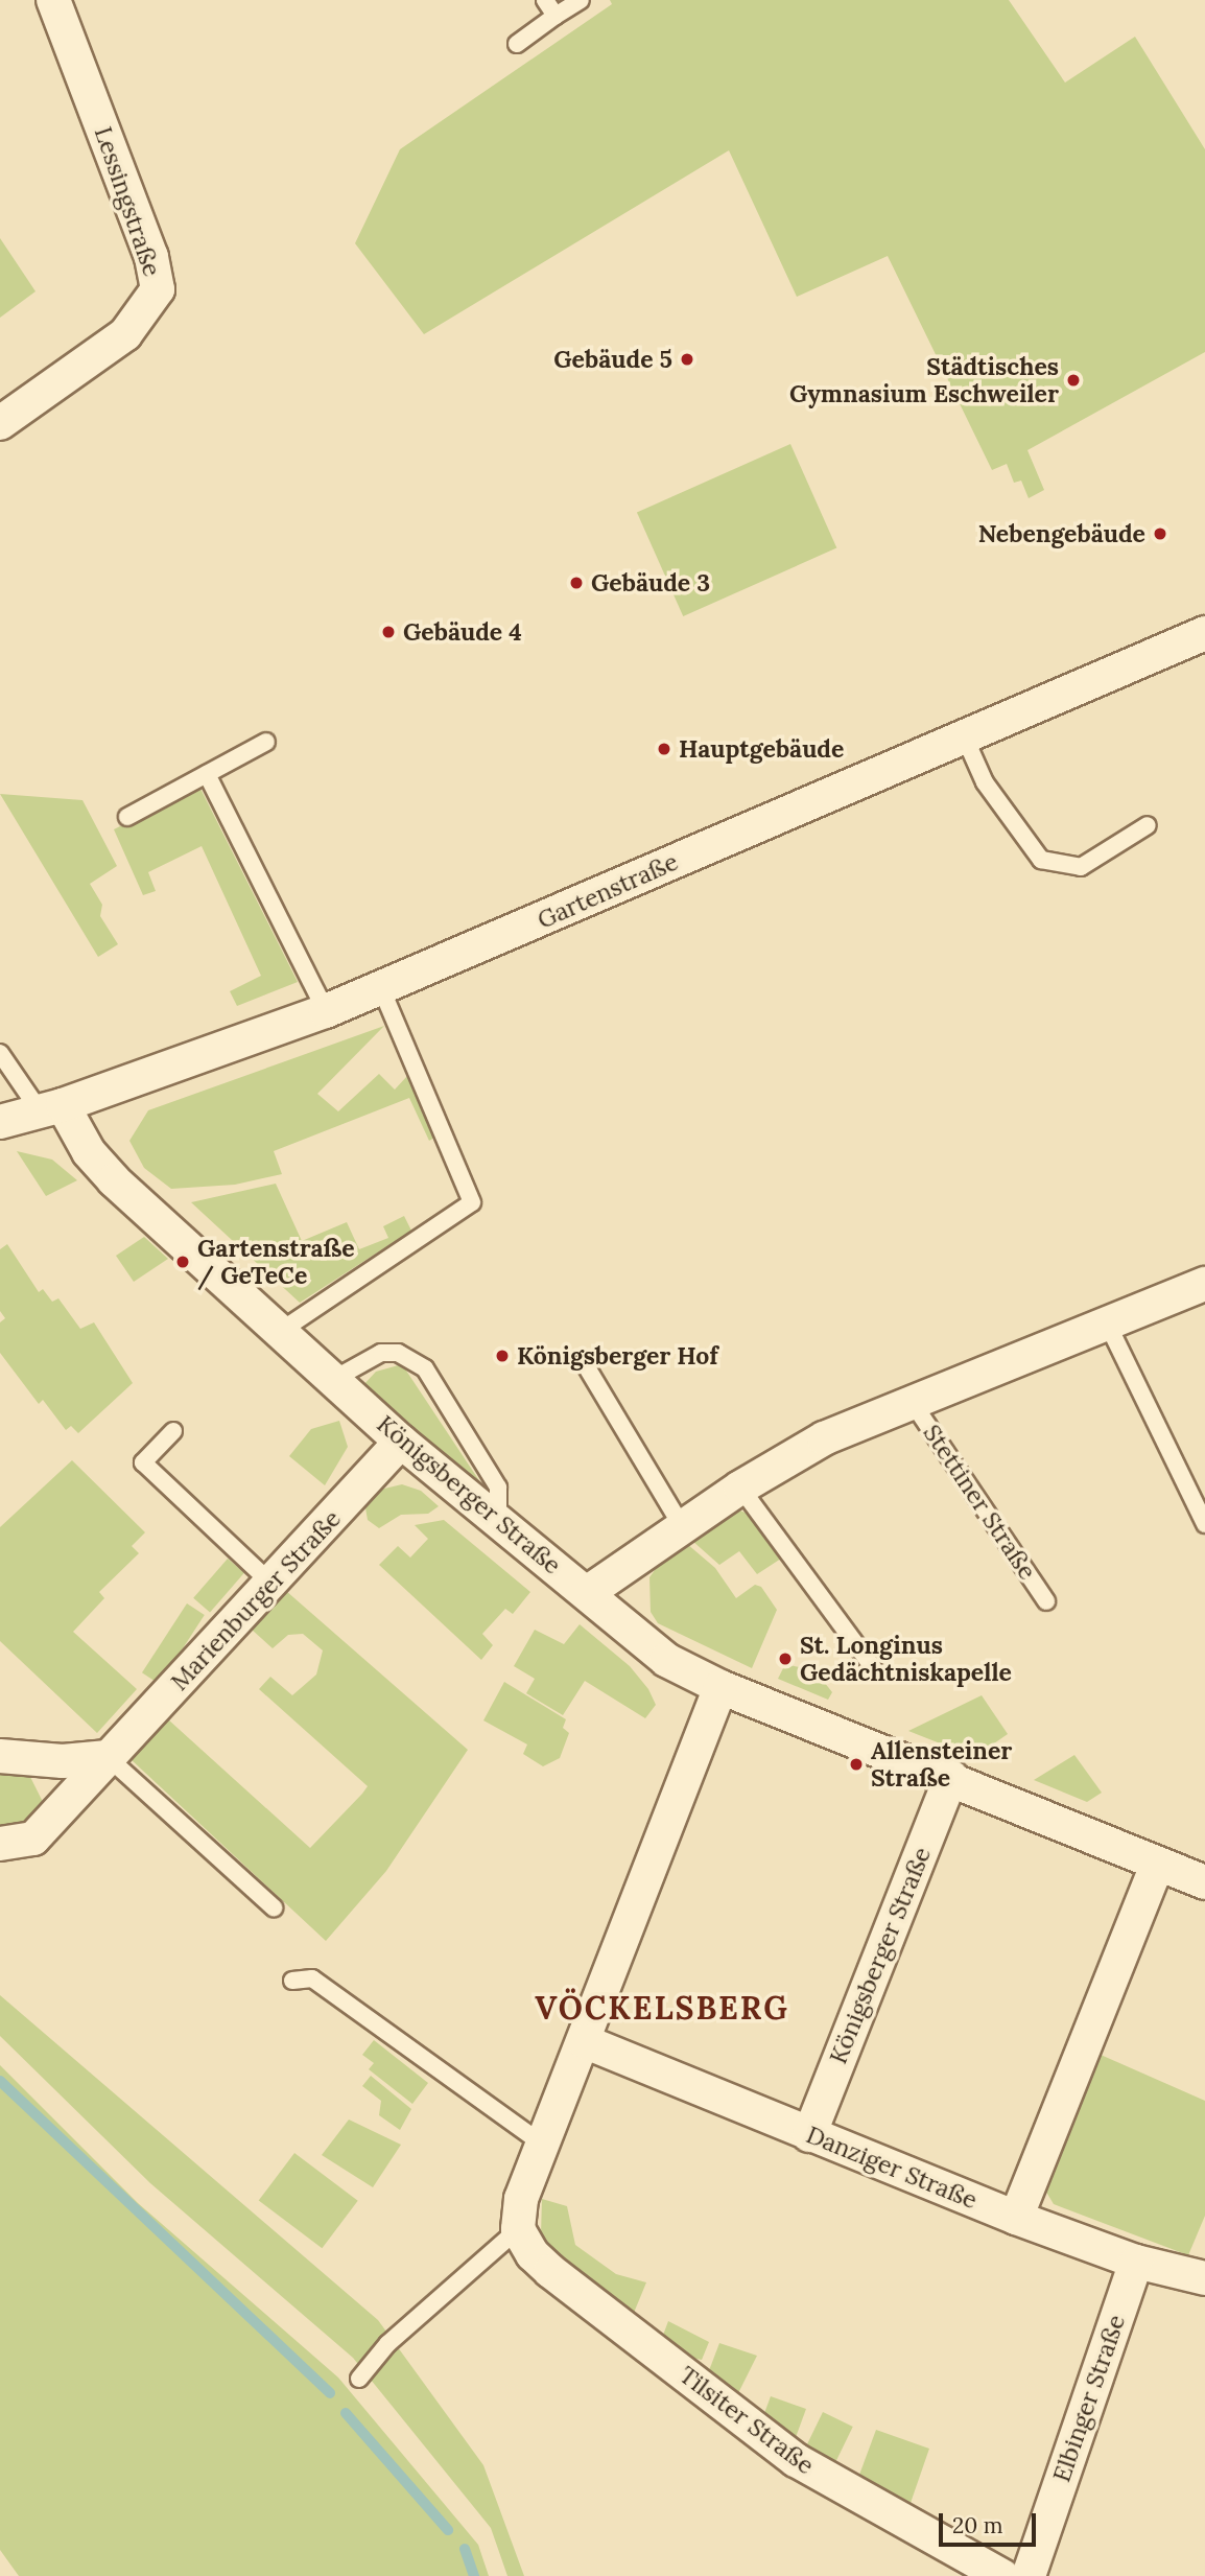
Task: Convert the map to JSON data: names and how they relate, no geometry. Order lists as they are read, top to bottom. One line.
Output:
{"streets":{"street":["Lessingstraße","Gartenstraße","Königsberger Straße","Stettiner Straße","Marienburger Straße","Danziger Straße","Elbinger Straße","Tilsiter Straße"]},"crossings":[["Gartenstraße","Königsberger Straße"],["Königsberger Straße","Stettiner Straße"],["Königsberger Straße","Marienburger Straße"],["Königsberger Straße","Danziger Straße"],["Danziger Straße","Elbinger Straße"]],"districts":["VÖCKELSBERG"],"places":["Gebäude 5","Städtisches Gymnasium Eschweiler","Nebengebäude","Gebäude 3","Gebäude 4","Hauptgebäude","Gartenstraße / GeTeCe","Königsberger Hof","St. Longinus Gedächtniskapelle","Allensteiner Straße"],"scale_bar":"20 m"}
